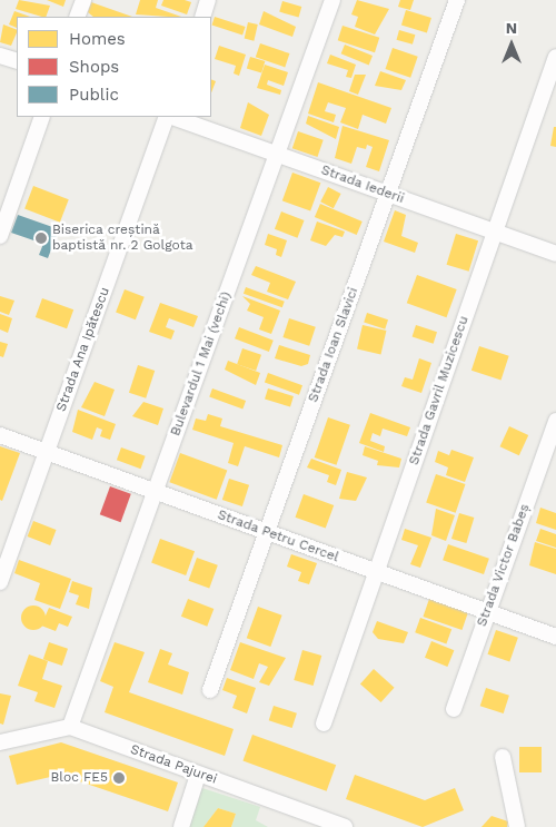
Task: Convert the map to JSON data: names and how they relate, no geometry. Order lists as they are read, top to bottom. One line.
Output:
{"streets":{"street":["Strada Iederii","Strada Ioan Slavici","Strada Ana Ipătescu","Bulevardul 1 Mai (vechi)","Strada Gavril Muzicescu","Strada Petru Cercel","Strada Victor Babeș","Strada Pajurei"]},"crossings":[["Strada Iederii","Strada Ioan Slavici"],["Strada Iederii","Bulevardul 1 Mai (vechi)"],["Strada Iederii","Strada Gavril Muzicescu"],["Strada Ioan Slavici","Strada Petru Cercel"],["Strada Ana Ipătescu","Strada Petru Cercel"],["Bulevardul 1 Mai (vechi)","Strada Petru Cercel"],["Bulevardul 1 Mai (vechi)","Strada Pajurei"],["Strada Gavril Muzicescu","Strada Petru Cercel"],["Strada Petru Cercel","Strada Victor Babeș"]],"places":["Biserica creștină baptistă nr. 2 Golgota","Bloc FE5"],"legend":["Homes","Shops","Public"],"north":"top"}
